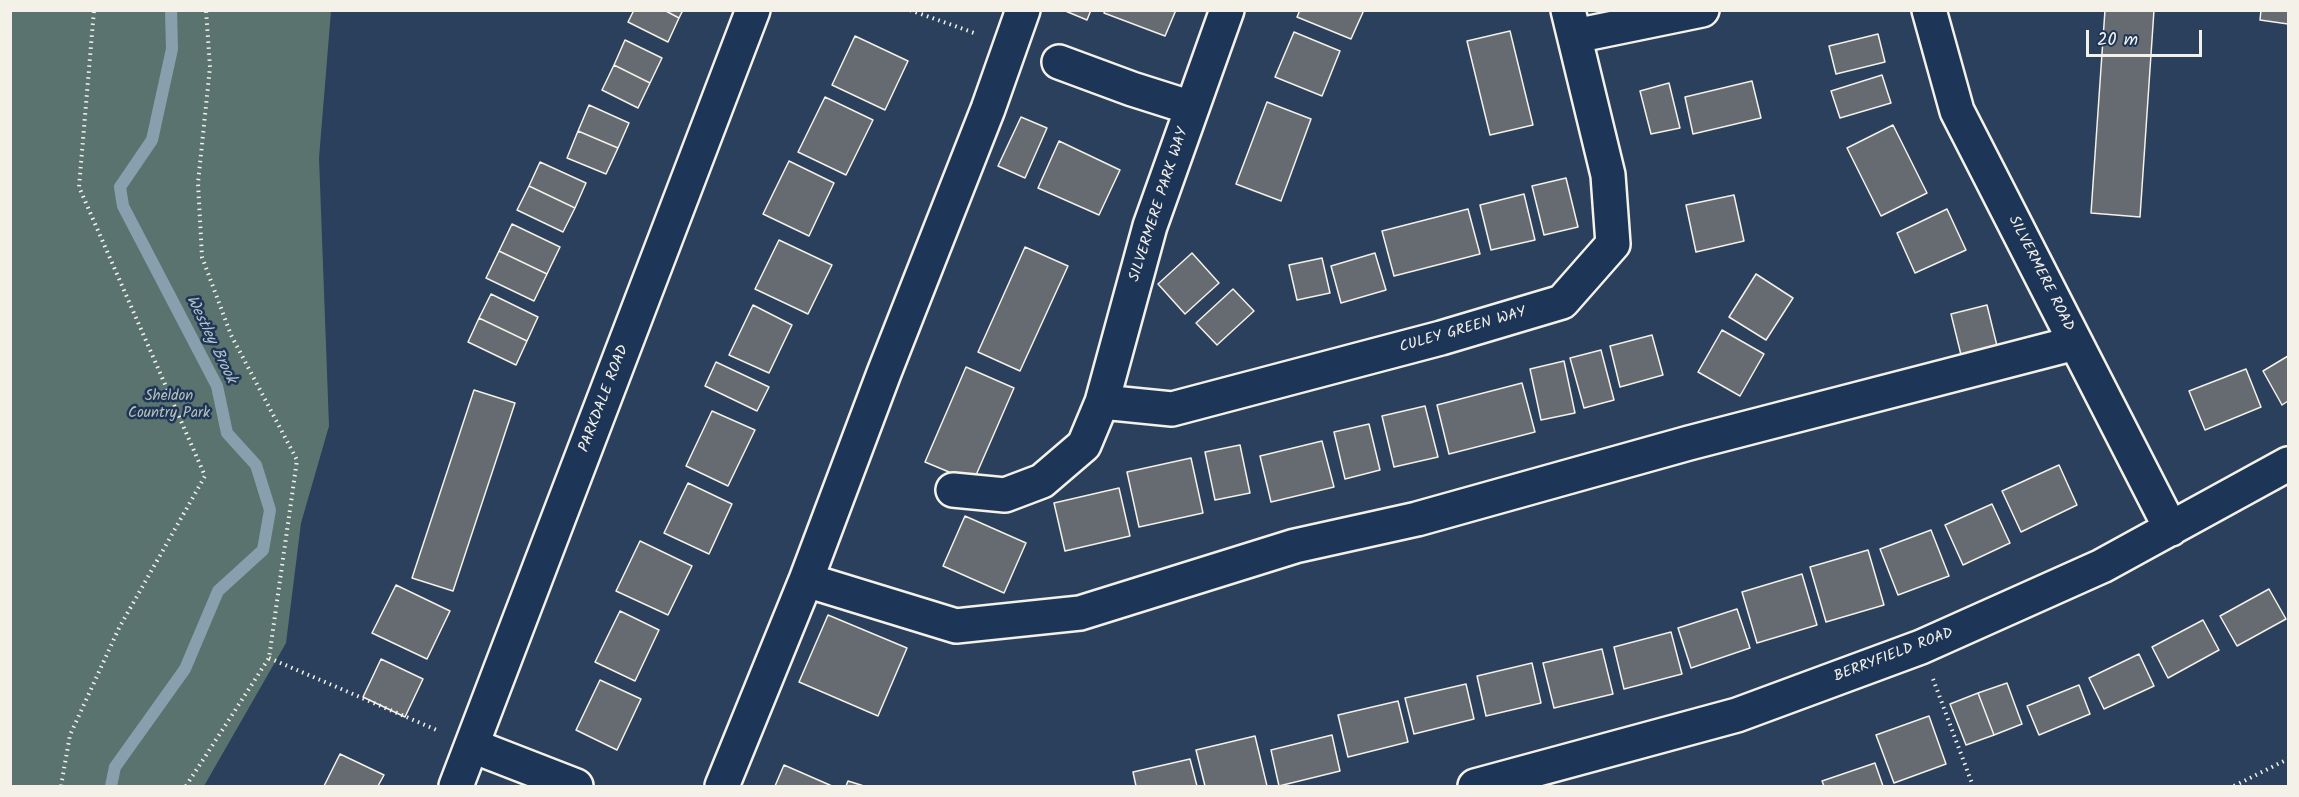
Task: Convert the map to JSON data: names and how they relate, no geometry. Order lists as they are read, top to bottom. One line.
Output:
{"streets":{"street":["SILVERMERE PARK WAY","SILVERMERE ROAD","CULEY GREEN WAY","PARKDALE ROAD","BERRYFIELD ROAD"]},"crossings":[["SILVERMERE PARK WAY","CULEY GREEN WAY"],["SILVERMERE ROAD","BERRYFIELD ROAD"]],"water":["Westley Brook"],"parks":["Sheldon Country Park"],"scale_bar":"20 m"}
